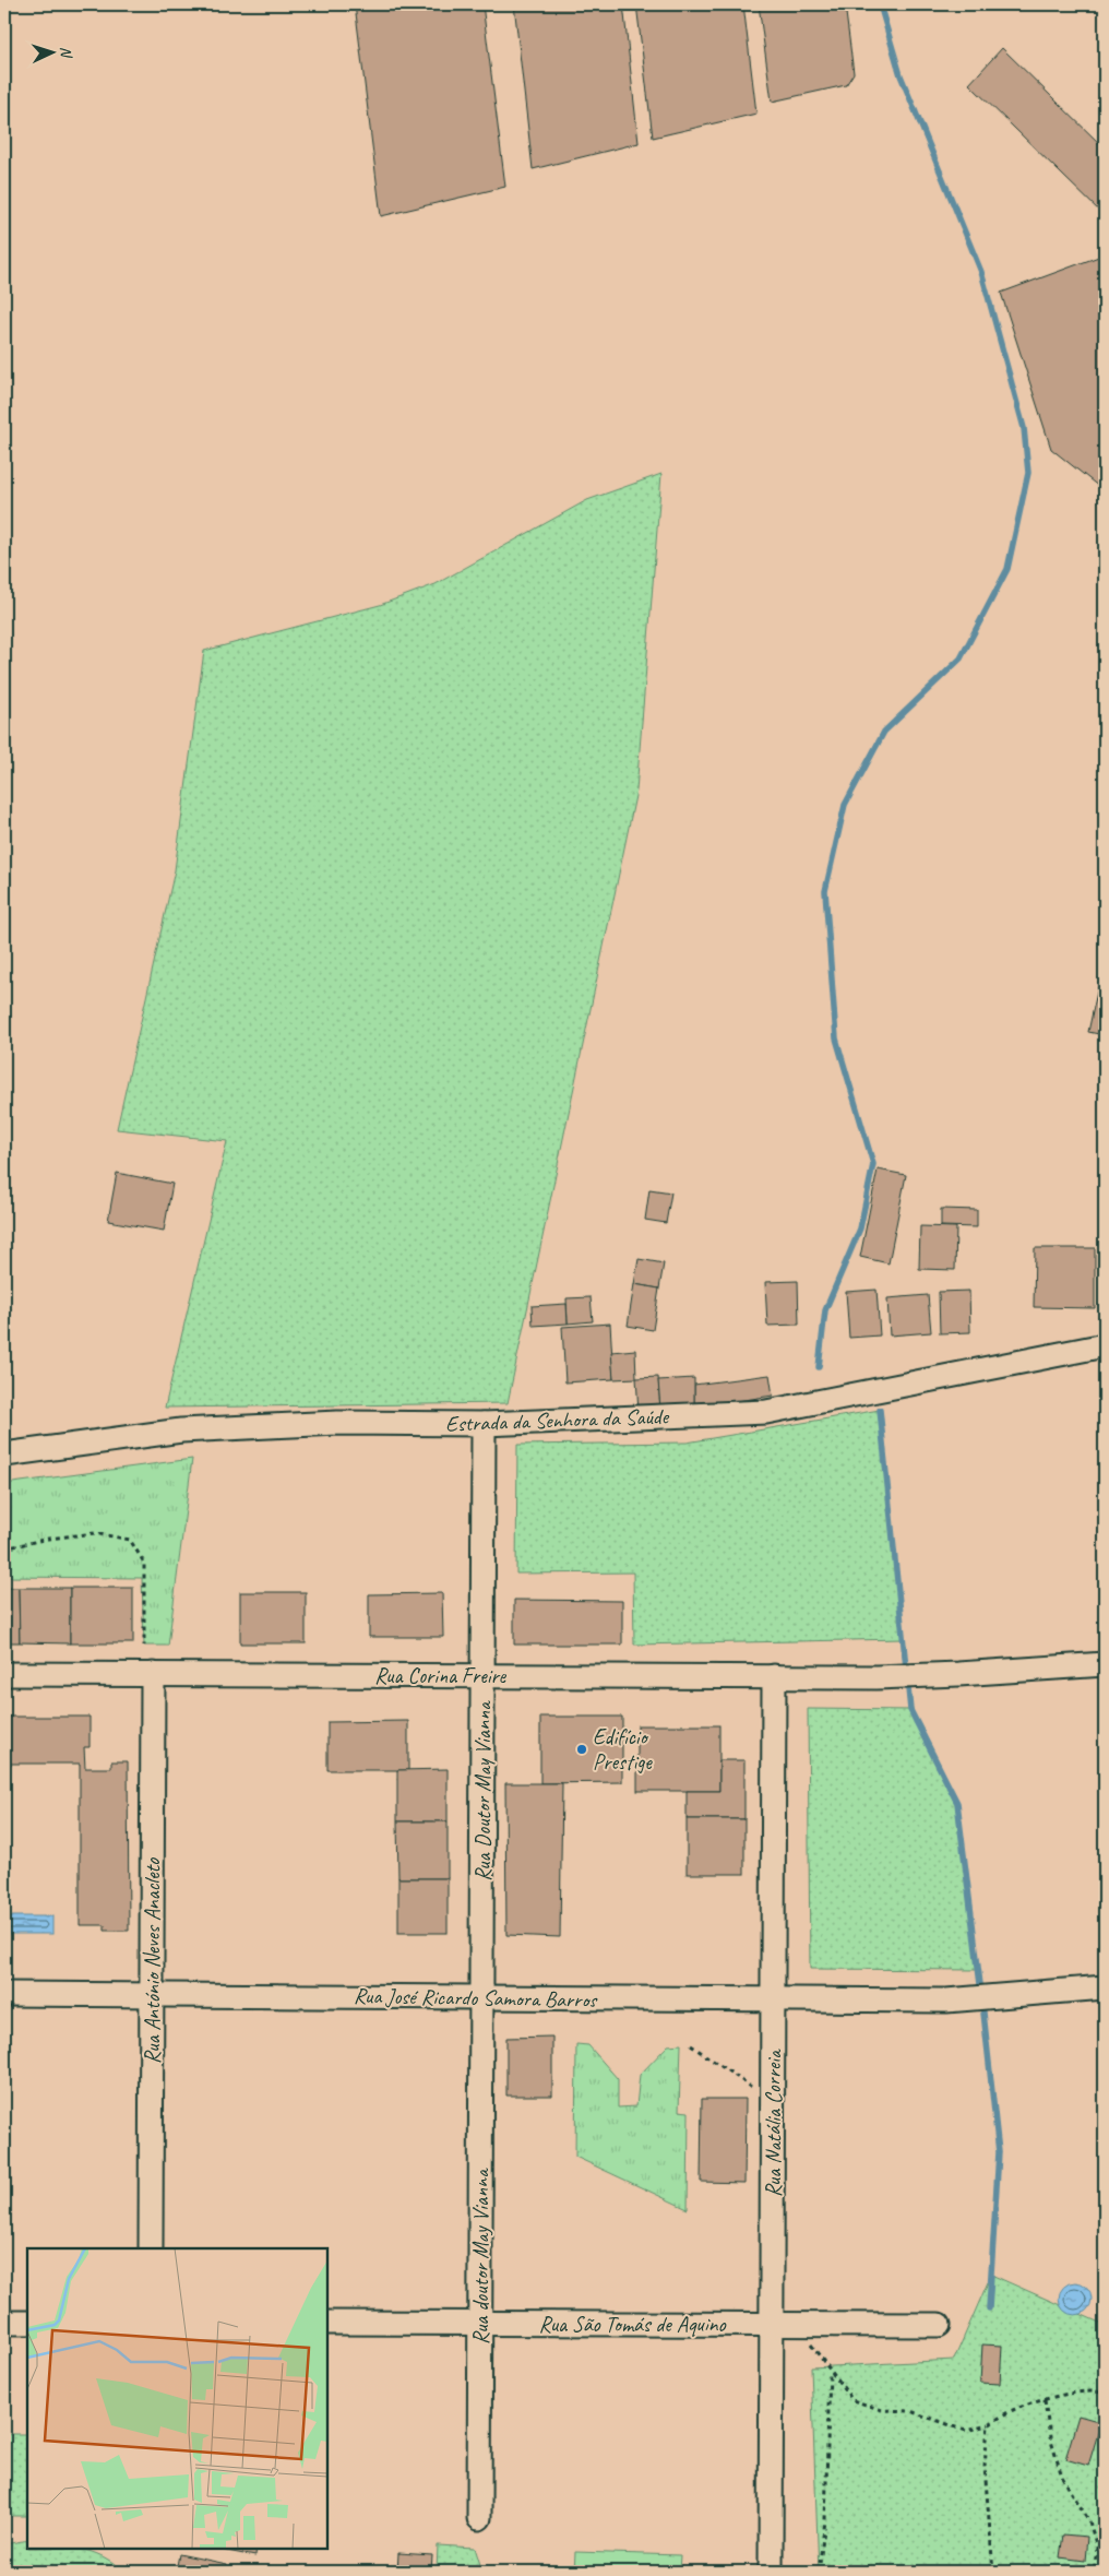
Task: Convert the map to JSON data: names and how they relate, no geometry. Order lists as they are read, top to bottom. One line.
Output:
{"streets":{"street":["Estrada da Senhora da Saúde","Rua Corina Freire","Rua Doutor May Vianna","Rua António Neves Anacleto","Rua José Ricardo Samora Barros","Rua Natália Correia","Rua doutor May Vianna","Rua São Tomás de Aquino"]},"crossings":[["Estrada da Senhora da Saúde","Rua Doutor May Vianna"],["Rua Corina Freire","Rua Doutor May Vianna"],["Rua Corina Freire","Rua António Neves Anacleto"],["Rua Corina Freire","Rua Natália Correia"],["Rua Doutor May Vianna","Rua José Ricardo Samora Barros"],["Rua Doutor May Vianna","Rua doutor May Vianna"],["Rua António Neves Anacleto","Rua José Ricardo Samora Barros"],["Rua José Ricardo Samora Barros","Rua Natália Correia"],["Rua José Ricardo Samora Barros","Rua doutor May Vianna"],["Rua Natália Correia","Rua São Tomás de Aquino"],["Rua doutor May Vianna","Rua São Tomás de Aquino"]],"places":["Edifício Prestige"],"north":"right"}
